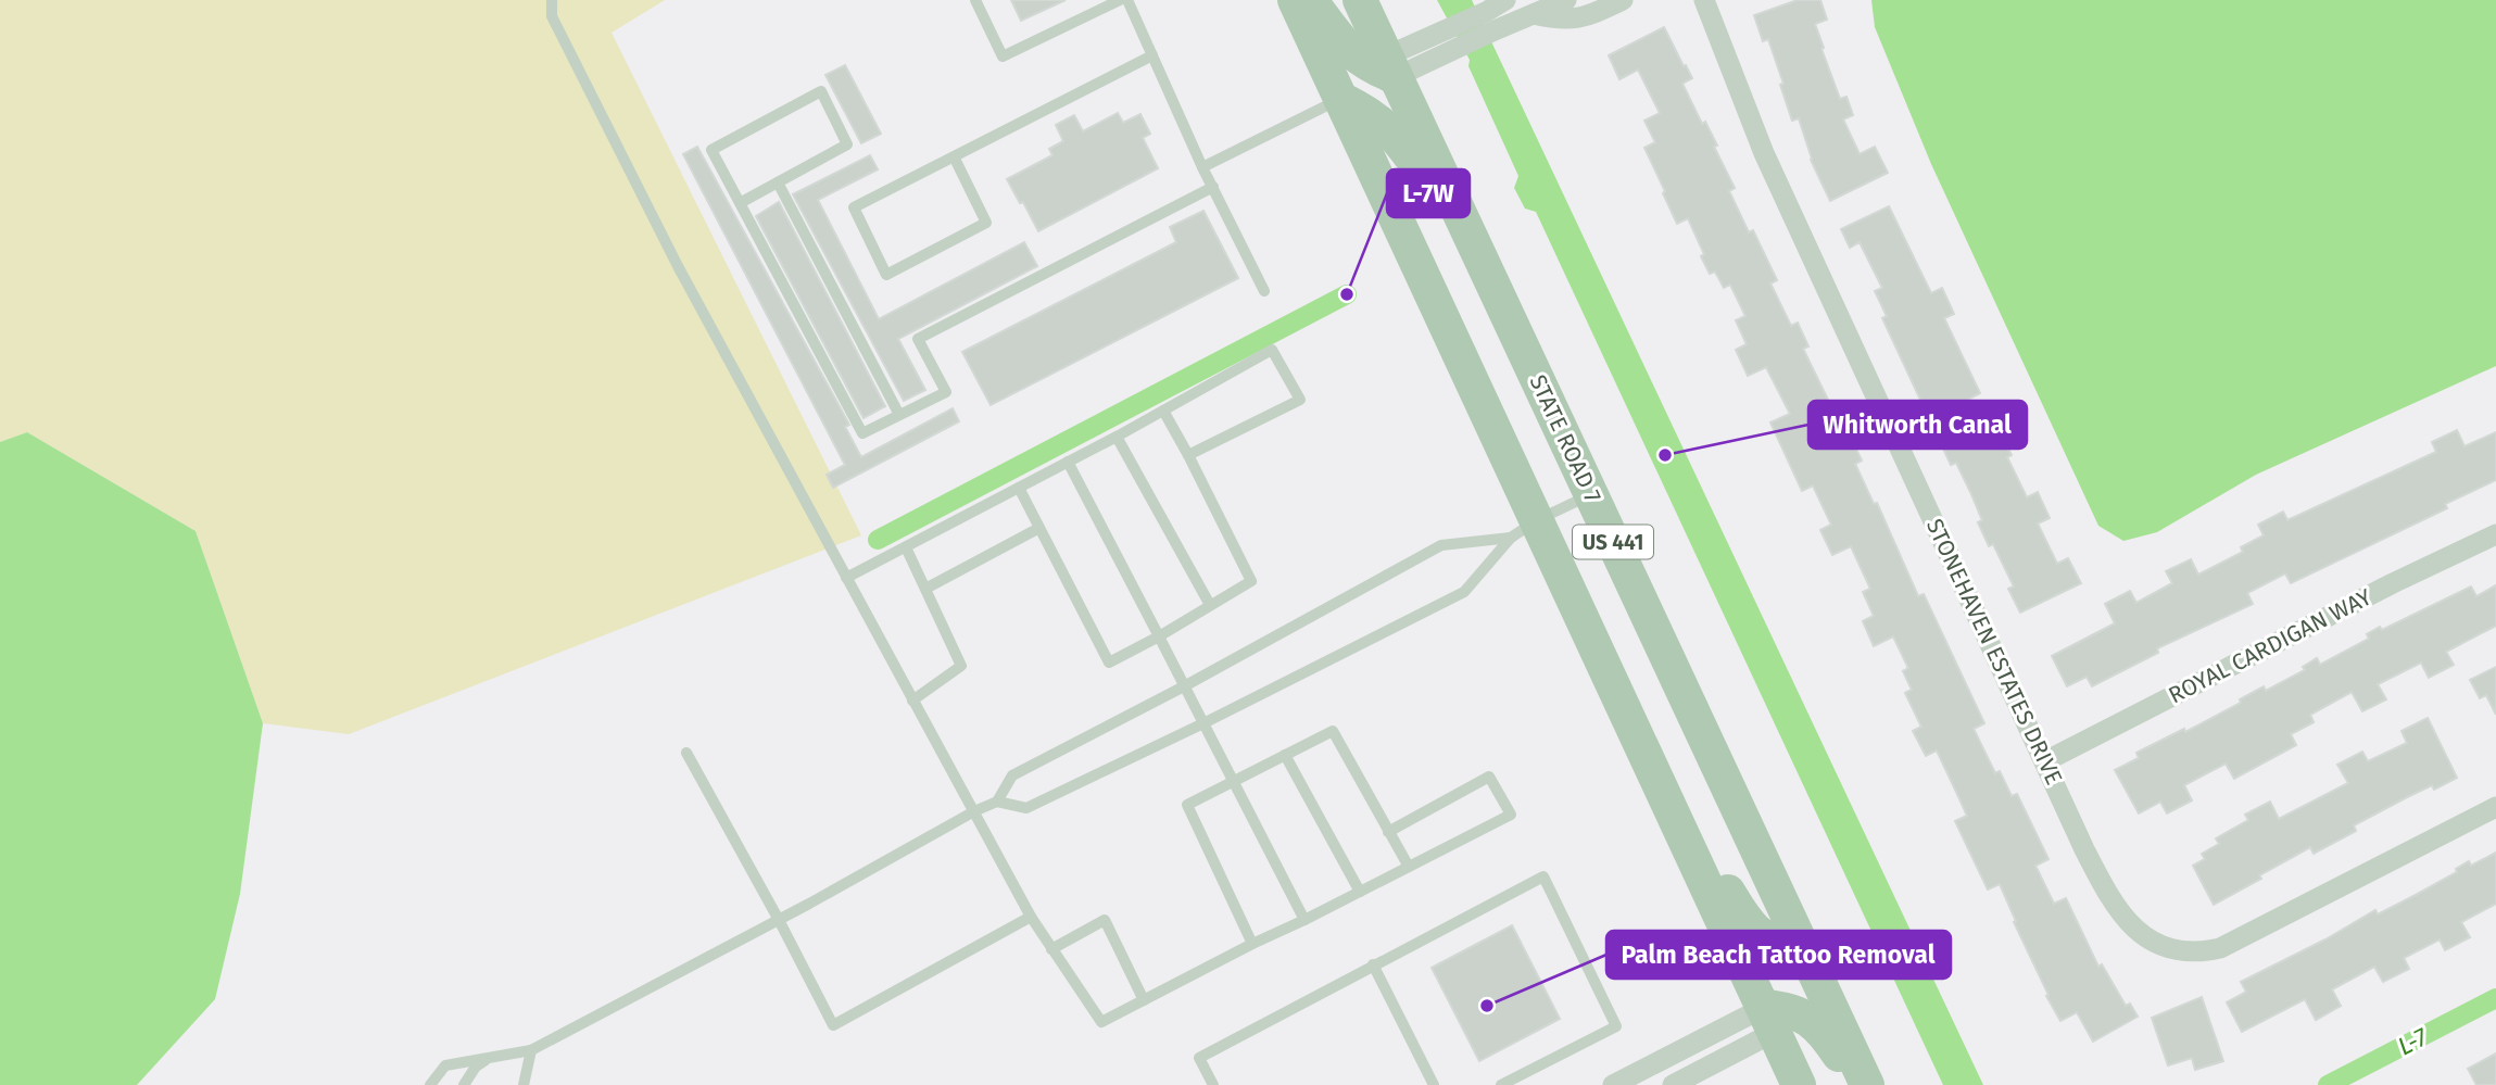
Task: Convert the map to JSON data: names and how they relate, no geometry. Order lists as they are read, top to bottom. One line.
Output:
{"streets":{"main road":["STATE ROAD 7","US 441"],"street":["ROYAL CARDIGAN WAY","STONEHAVEN ESTATES DRIVE"]},"crossings":[["ROYAL CARDIGAN WAY","STONEHAVEN ESTATES DRIVE"]],"water":["L-7"],"places":["L-7W","Whitworth Canal","Palm Beach Tattoo Removal"]}
